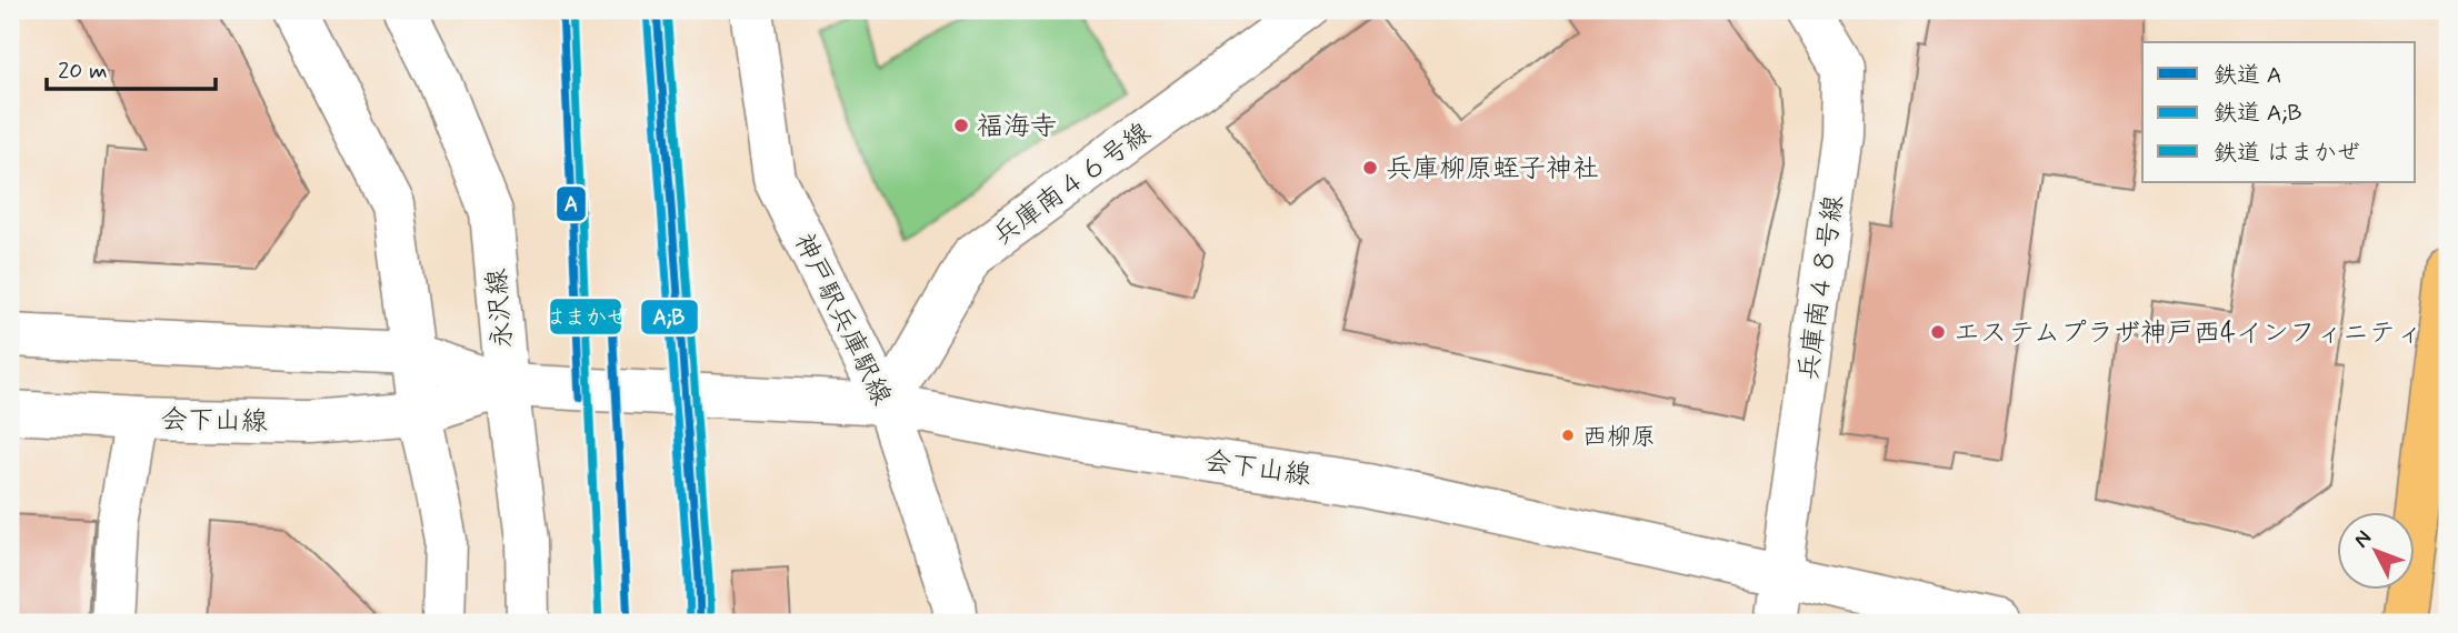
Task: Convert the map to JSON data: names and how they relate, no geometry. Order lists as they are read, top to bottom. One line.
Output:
{"streets":{"street":["兵庫南４６号線","兵庫南４８号線","永沢線","神戸駅兵庫駅線","会下山線"]},"crossings":[["兵庫南４６号線","神戸駅兵庫駅線"],["兵庫南４６号線","会下山線"],["兵庫南４８号線","会下山線"],["永沢線","会下山線"],["神戸駅兵庫駅線","会下山線"]],"places":["福海寺","兵庫柳原蛭子神社","エステムプラザ神戸西4インフィニティ","西柳原"],"lines":["rail line A","rail line はまかぜ","rail line A;B"],"legend":["鉄道 A","鉄道 A;B","鉄道 はまかぜ"],"scale_bar":"20 m","north":"top left"}
